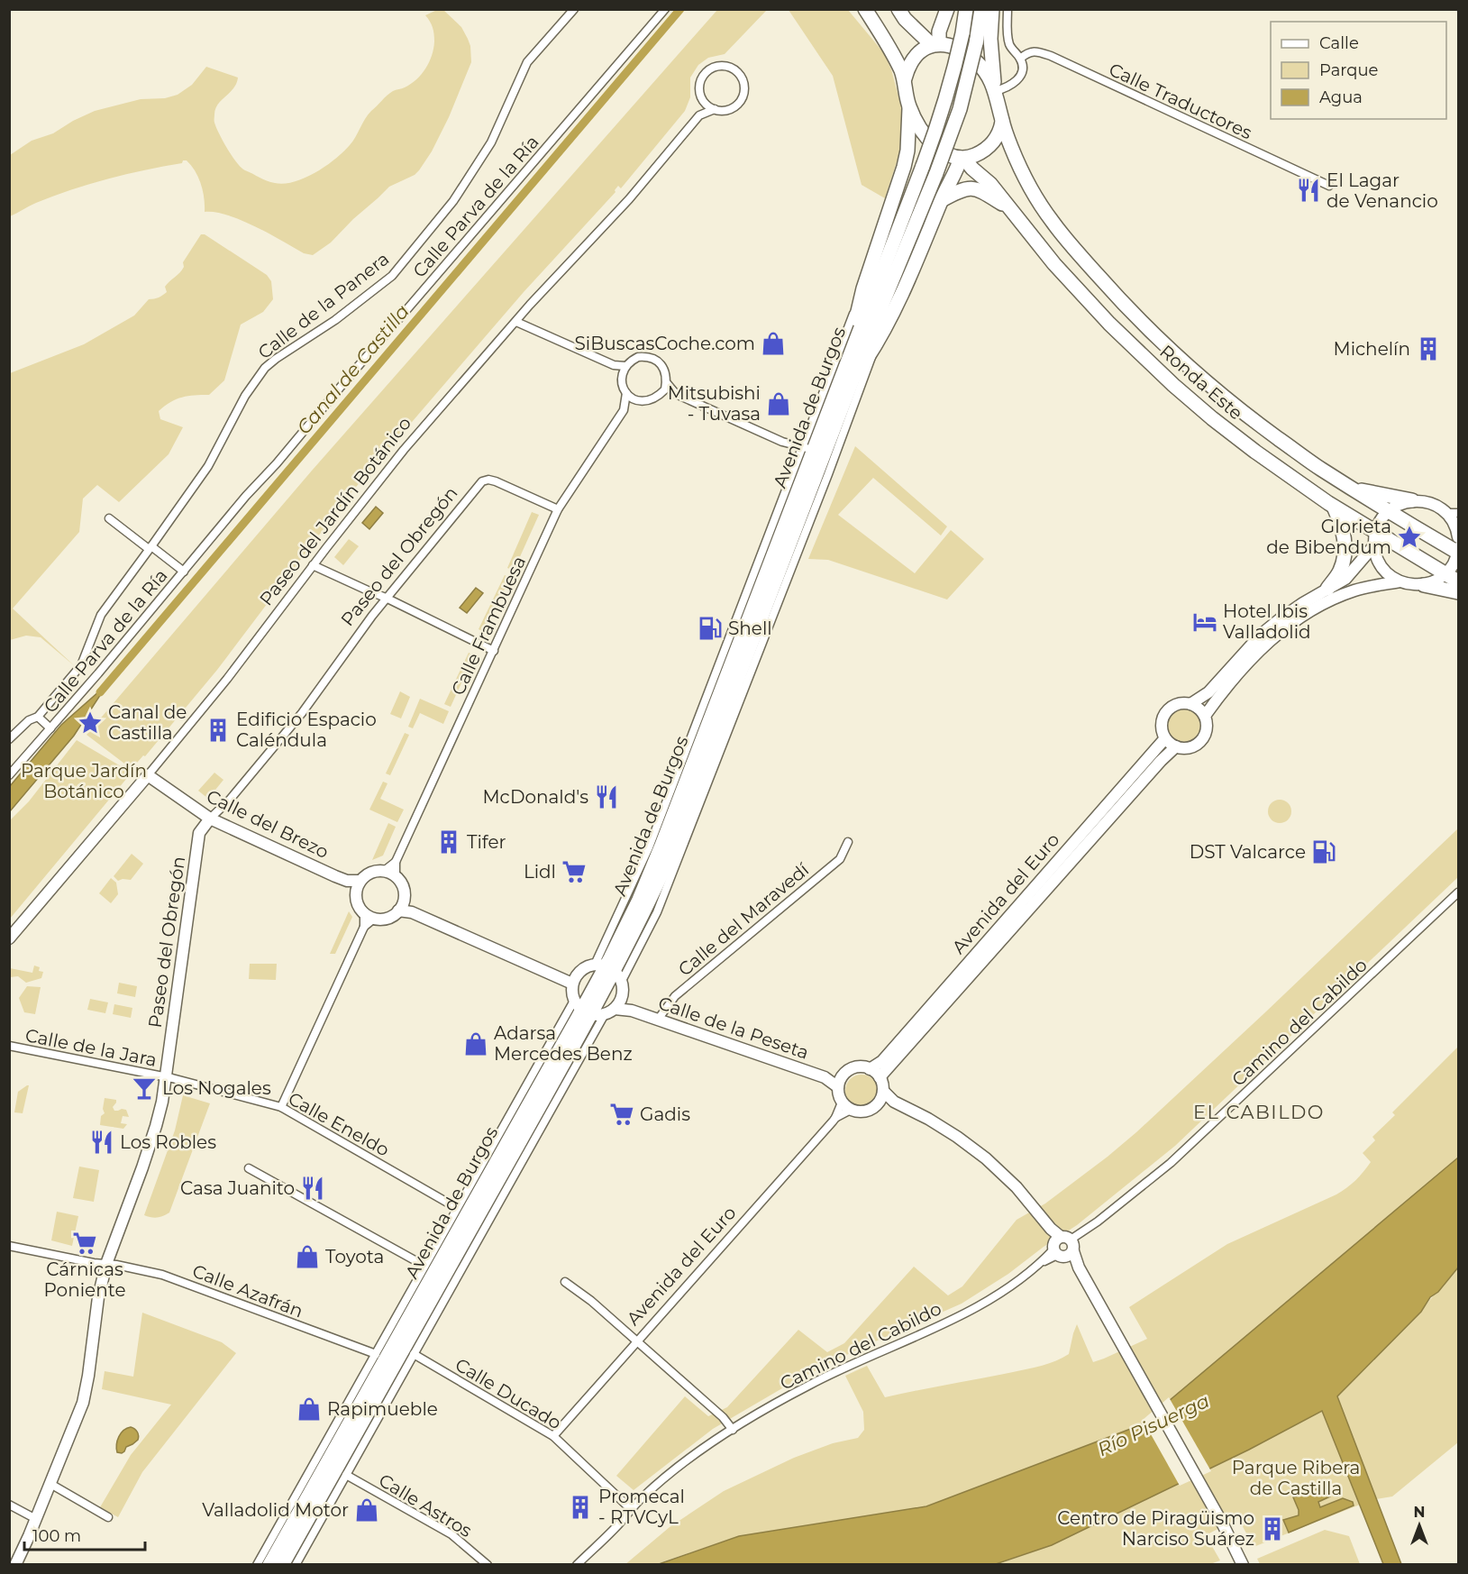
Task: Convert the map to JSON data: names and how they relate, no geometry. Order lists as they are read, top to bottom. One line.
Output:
{"streets":{"highway":["Ronda Este","Avenida de Burgos"],"street":["Calle Traductores","Calle Parva de la Ría","Calle de la Panera","Paseo del Jardín Botánico","Paseo del Obregón","Calle Frambuesa","Calle del Brezo","Avenida del Euro","Calle del Maravedí","Camino del Cabildo","Calle de la Peseta","Calle de la Jara","Calle Eneldo","Calle Azafrán","Calle Ducado","Calle Astros"]},"crossings":[["Calle Parva de la Ría","Calle de la Panera"],["Avenida de Burgos","Calle de la Peseta"],["Avenida de Burgos","Calle Eneldo"],["Avenida de Burgos","Calle Azafrán"],["Paseo del Jardín Botánico","Calle del Brezo"],["Paseo del Obregón","Calle Frambuesa"],["Paseo del Obregón","Calle del Brezo"],["Paseo del Obregón","Calle de la Jara"],["Paseo del Obregón","Calle Eneldo"],["Paseo del Obregón","Calle Azafrán"],["Calle Frambuesa","Calle del Brezo"],["Avenida del Euro","Calle de la Peseta"],["Avenida del Euro","Calle Ducado"],["Calle del Maravedí","Calle de la Peseta"],["Camino del Cabildo","Calle Ducado"],["Calle de la Jara","Calle Eneldo"]],"districts":["EL CABILDO"],"water":["Canal de Castilla","Río Pisuerga"],"parks":["Parque Jardín Botánico","Parque Ribera de Castilla"],"places":{"restaurant":["El Lagar de Venancio","McDonald's","Los Robles","Casa Juanito"],"shop":["SiBuscasCoche.com","Mitsubishi - Tuvasa","Adarsa Mercedes Benz","Toyota","Rapimueble","Valladolid Motor"],"building":["Michelín","Edificio Espacio Caléndula","Tifer","Promecal - RTVCyL","Centro de Piragüismo Narciso Suárez"],"place":["Glorieta de Bibendum","Canal de Castilla"],"hotel":["Hotel Ibis Valladolid"],"fuel station":["Shell","DST Valcarce"],"supermarket":["Lidl","Gadis","Cárnicas Poniente"],"bar":["Los Nogales"]},"legend":["Calle","Parque","Agua"],"scale_bar":"100 m","north":"top"}
